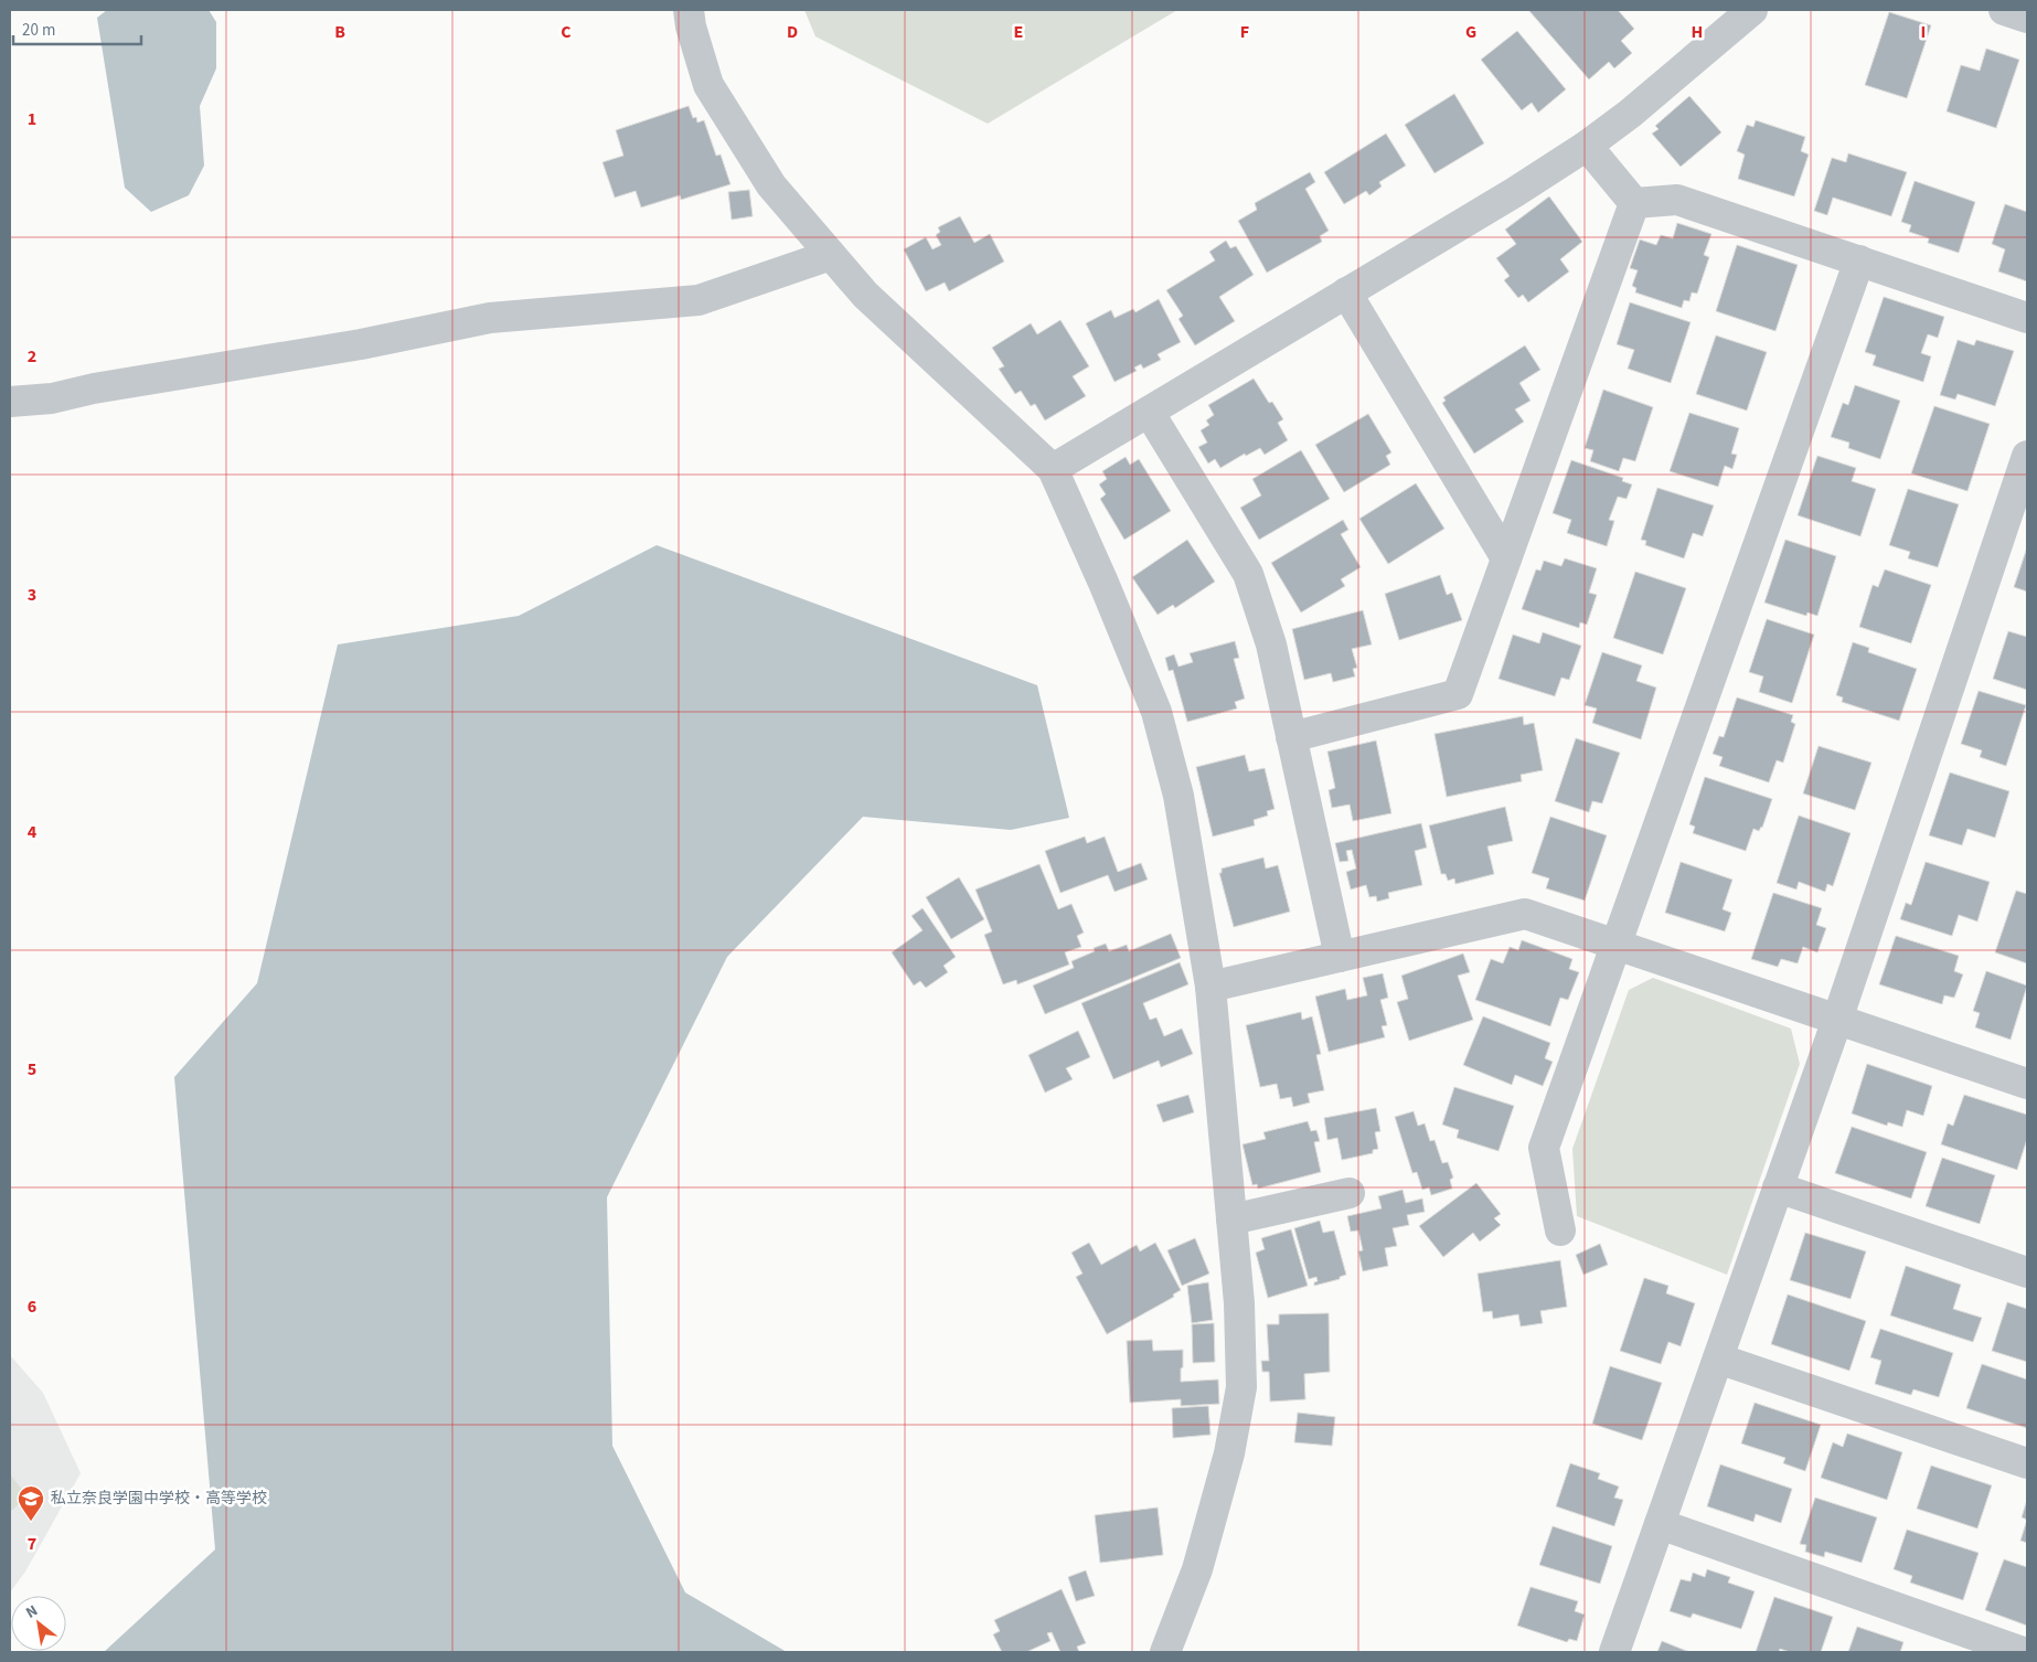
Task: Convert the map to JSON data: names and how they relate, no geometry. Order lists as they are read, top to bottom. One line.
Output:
{"places":{"school or university":["私立奈良学園中学校・高等学校"]},"scale_bar":"20 m","north":"top left","grid":{"columns":["B","C","D","E","F","G","H","I"],"rows":["1","2","3","4","5","6","7"]}}
